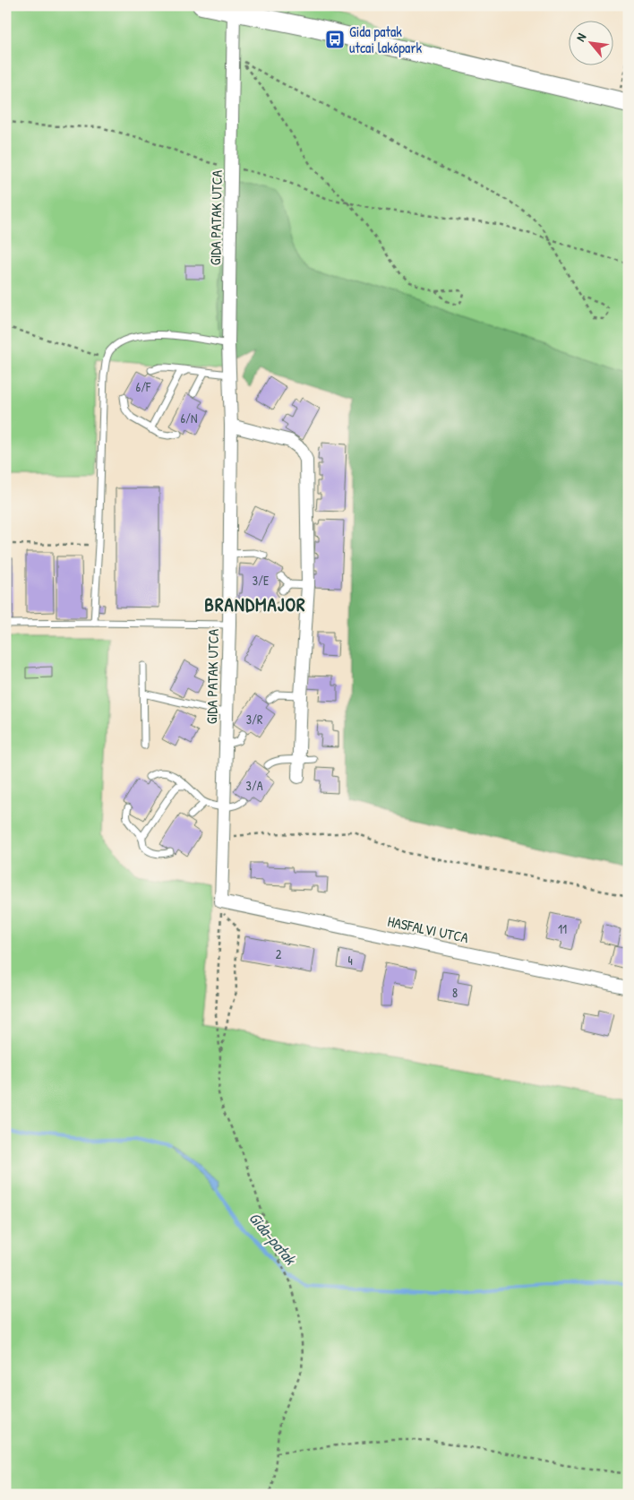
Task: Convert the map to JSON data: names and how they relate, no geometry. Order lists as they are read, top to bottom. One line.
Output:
{"streets":{"street":["GIDA PATAK UTCA","HASFALVI UTCA"]},"crossings":[["GIDA PATAK UTCA","HASFALVI UTCA"]],"districts":["BRANDMAJOR"],"water":["Gida-patak"],"places":{"bus stop":["Gida patak utcai lakópark"]},"house_numbers":["6/F","6/N","3/E","3/R","3/A","11","2","4","8"],"north":"top left"}
